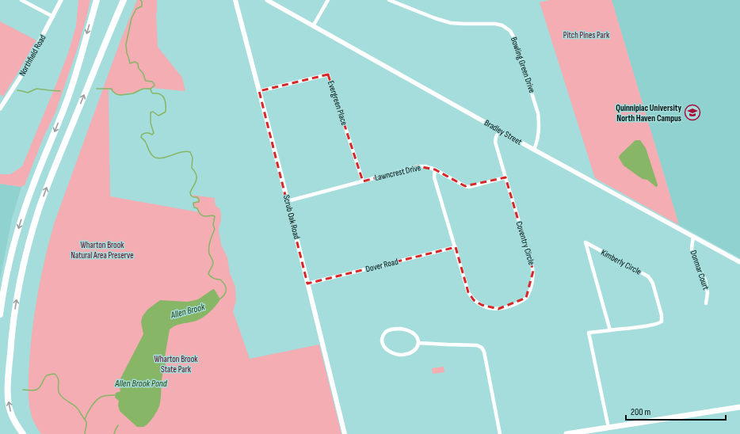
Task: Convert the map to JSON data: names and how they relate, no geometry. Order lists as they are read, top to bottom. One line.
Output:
{"streets":{"main road":["Scrub Oak Road"],"street":["Northfield Road","Bowling Green Drive","Evergreen Place","Bradley Street","Lawncrest Drive","Coventry Circle","Kimberly Circle","Dover Road","Donmar Court"]},"crossings":[["Bowling Green Drive","Bradley Street"],["Evergreen Place","Lawncrest Drive"],["Evergreen Place","Scrub Oak Road"],["Bradley Street","Coventry Circle"],["Bradley Street","Donmar Court"],["Lawncrest Drive","Scrub Oak Road"],["Lawncrest Drive","Coventry Circle"],["Scrub Oak Road","Dover Road"],["Coventry Circle","Dover Road"]],"water":["Allen Brook","Allen Brook Pond"],"parks":["Pitch Pines Park","Wharton Brook Natural Area Preserve","Wharton Brook State Park"],"places":{"school or university":["Quinnipiac University North Haven Campus"]},"scale_bar":"200 m"}
